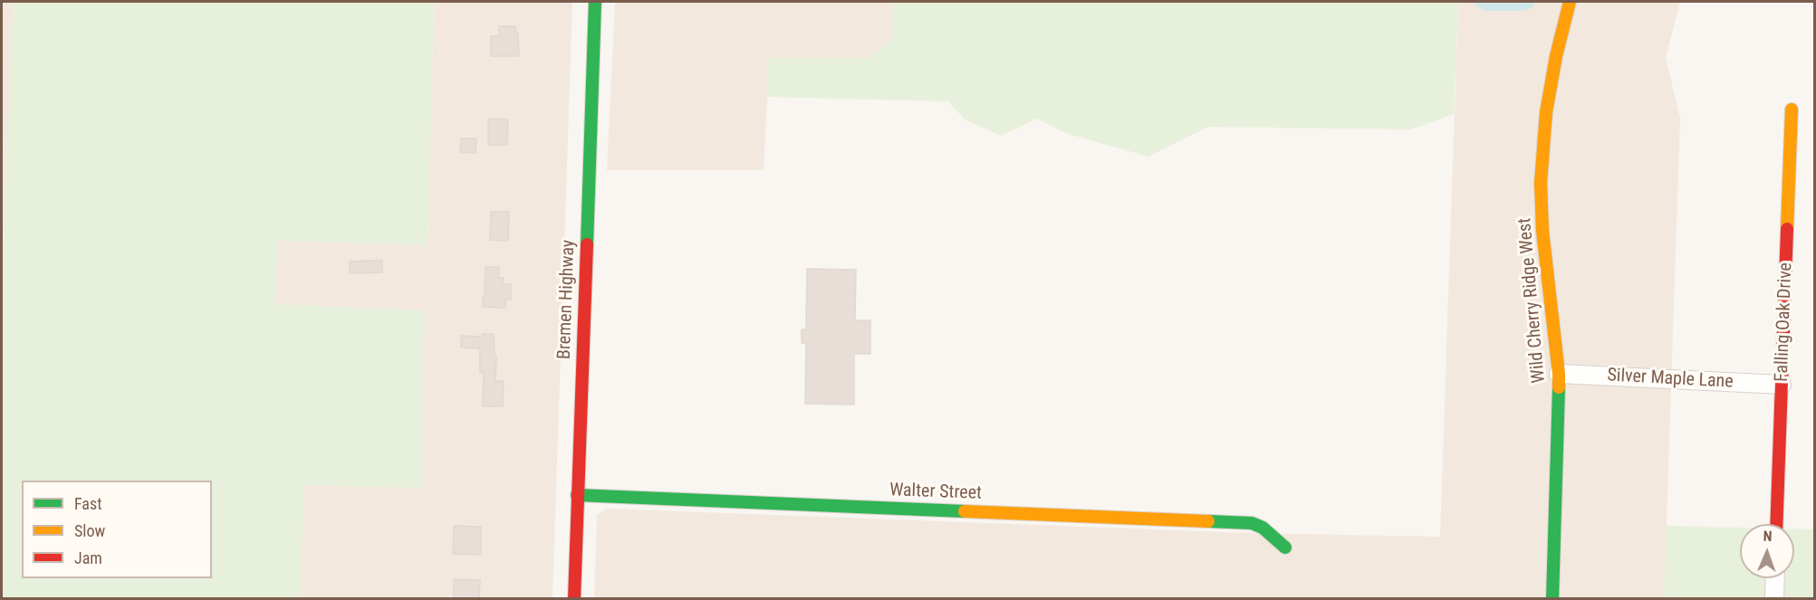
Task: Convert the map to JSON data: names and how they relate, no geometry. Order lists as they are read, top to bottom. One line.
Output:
{"streets":{"street":["Bremen Highway","Wild Cherry Ridge West","Falling Oak Drive","Silver Maple Lane","Walter Street"]},"crossings":[["Bremen Highway","Walter Street"],["Wild Cherry Ridge West","Silver Maple Lane"],["Falling Oak Drive","Silver Maple Lane"]],"legend":["Fast","Slow","Jam"],"north":"top"}
